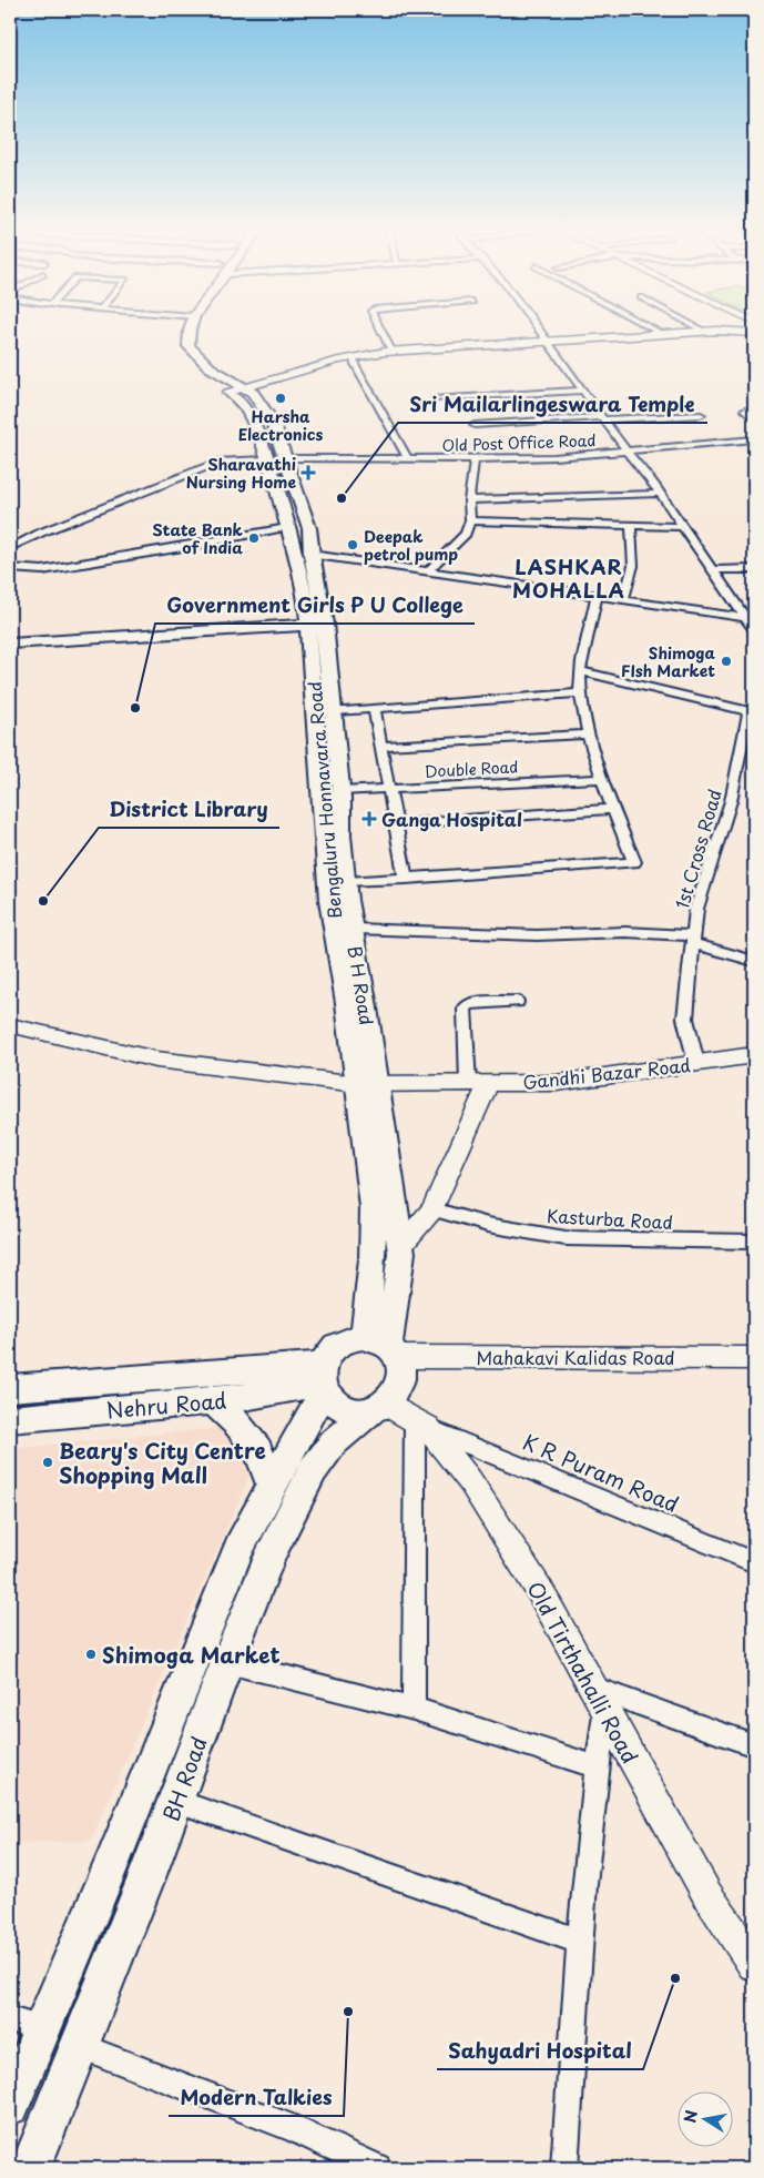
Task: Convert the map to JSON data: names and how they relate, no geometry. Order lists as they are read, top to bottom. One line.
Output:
{"streets":{"main road":["Bengaluru Honnavara Road","B H Road","Nehru Road","BH Road"],"street":["Old Post Office Road","Double Road","1st Cross Road","Gandhi Bazar Road","Kasturba Road","Mahakavi Kalidas Road","K R Puram Road","Old Tirthahalli Road"]},"crossings":[["Double Road","B H Road"],["Bengaluru Honnavara Road","B H Road"],["Bengaluru Honnavara Road","Gandhi Bazar Road"],["Bengaluru Honnavara Road","Mahakavi Kalidas Road"],["Bengaluru Honnavara Road","Nehru Road"],["Bengaluru Honnavara Road","Old Tirthahalli Road"],["Bengaluru Honnavara Road","BH Road"],["1st Cross Road","Gandhi Bazar Road"],["B H Road","Gandhi Bazar Road"],["B H Road","Mahakavi Kalidas Road"],["B H Road","Nehru Road"],["B H Road","Old Tirthahalli Road"],["B H Road","BH Road"],["Mahakavi Kalidas Road","Nehru Road"],["Mahakavi Kalidas Road","Old Tirthahalli Road"],["Mahakavi Kalidas Road","BH Road"],["Nehru Road","Old Tirthahalli Road"],["Nehru Road","BH Road"],["K R Puram Road","Old Tirthahalli Road"],["Old Tirthahalli Road","BH Road"]],"districts":["LASHKAR MOHALLA"],"places":{"other":["Harsha Electronics","Sri Mailarlingeswara Temple","State Bank of India","Deepak petrol pump","Shimoga FIsh Market","Government Girls P U College","District Library","Beary's City Centre Shopping Mall","Shimoga Market","Sahyadri Hospital","Modern Talkies"],"health":["Sharavathi Nursing Home","Ganga Hospital"]},"north":"left"}
